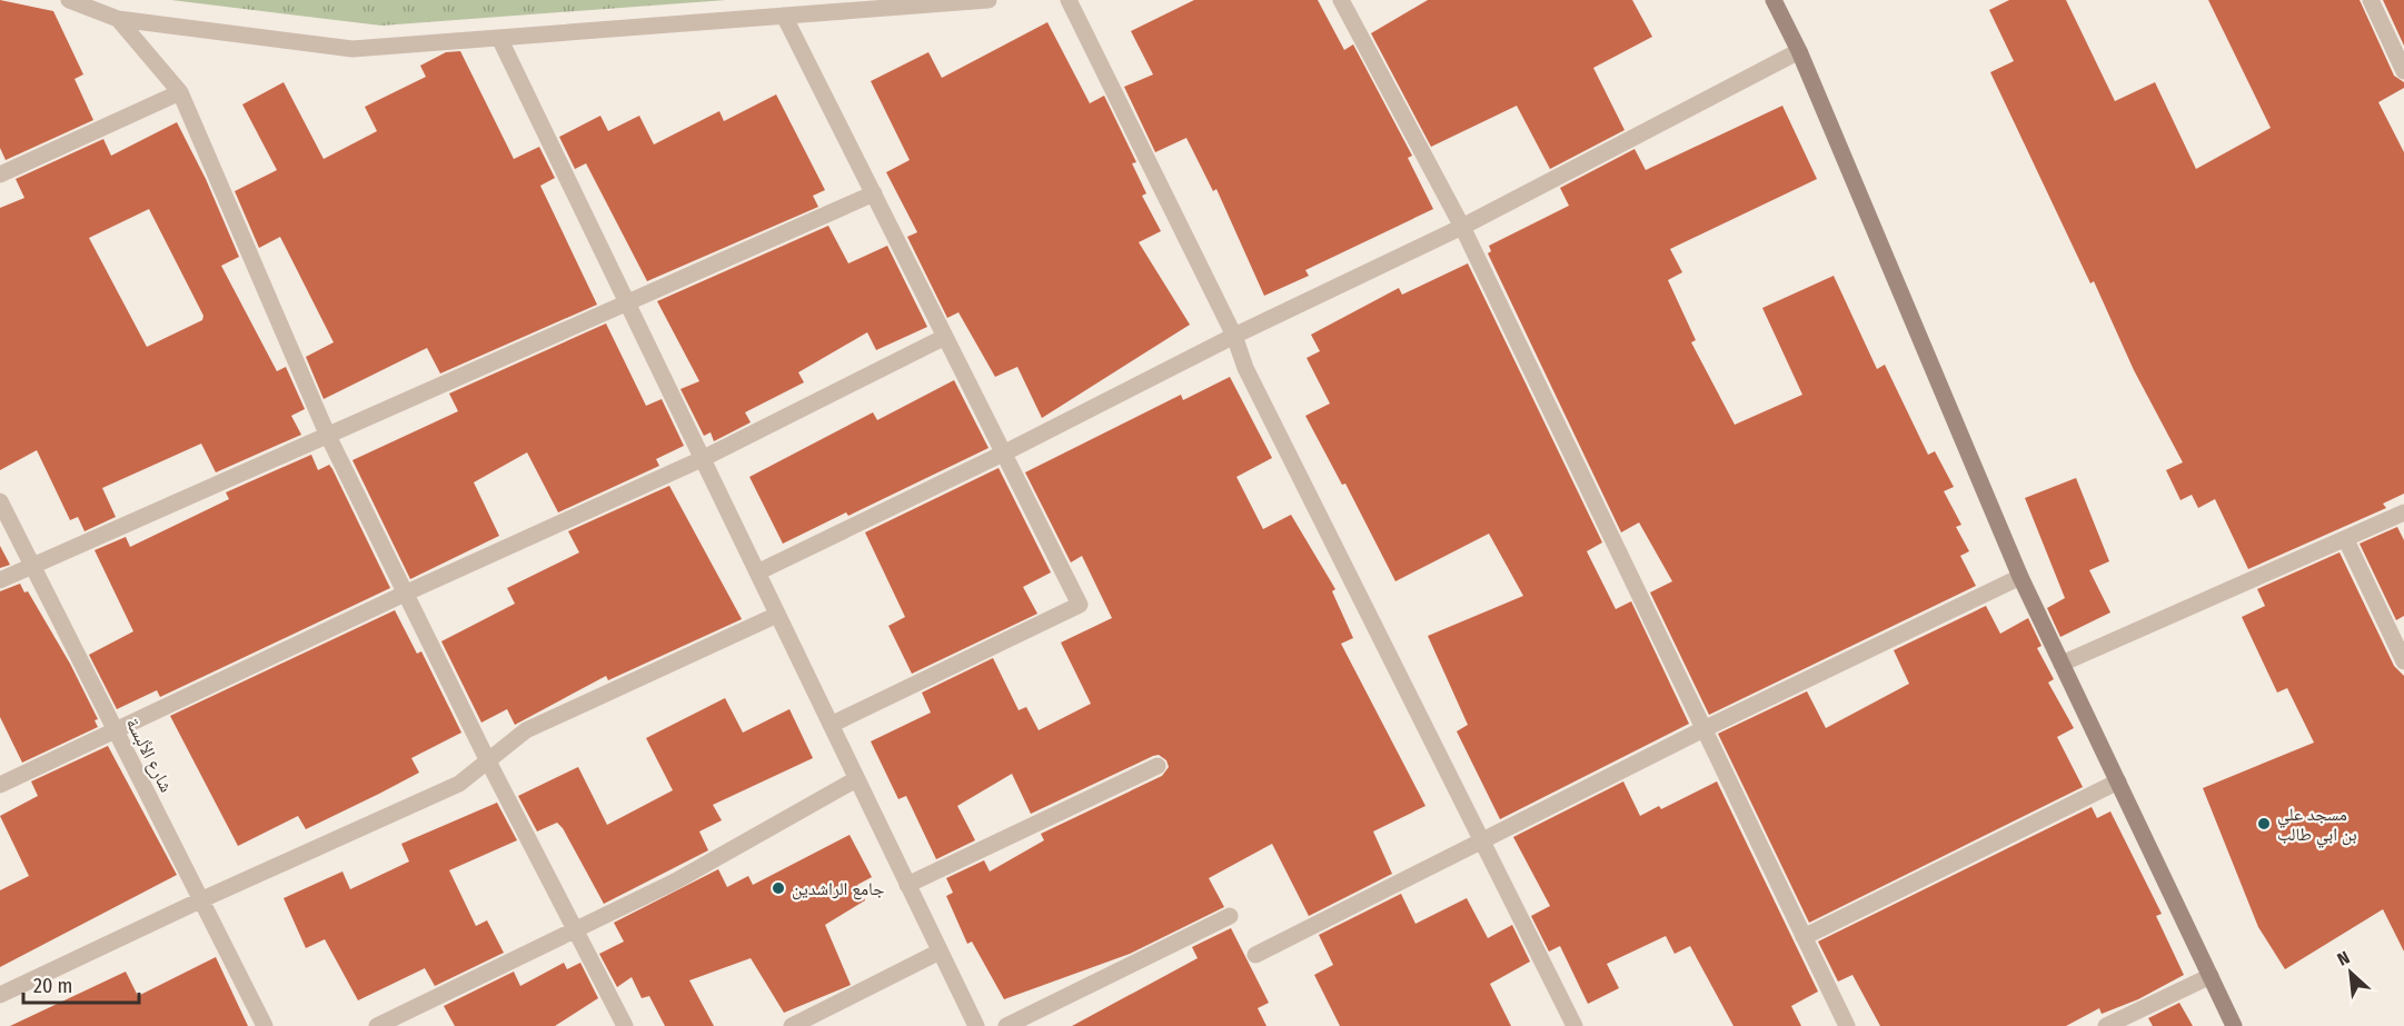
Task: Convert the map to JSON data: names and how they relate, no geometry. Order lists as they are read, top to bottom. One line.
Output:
{"streets":{"street":["شارع الألبسة"]},"places":["مسجد علي بن ابي طالب","جامع الراشدين"],"scale_bar":"20 m","north":"top left"}
